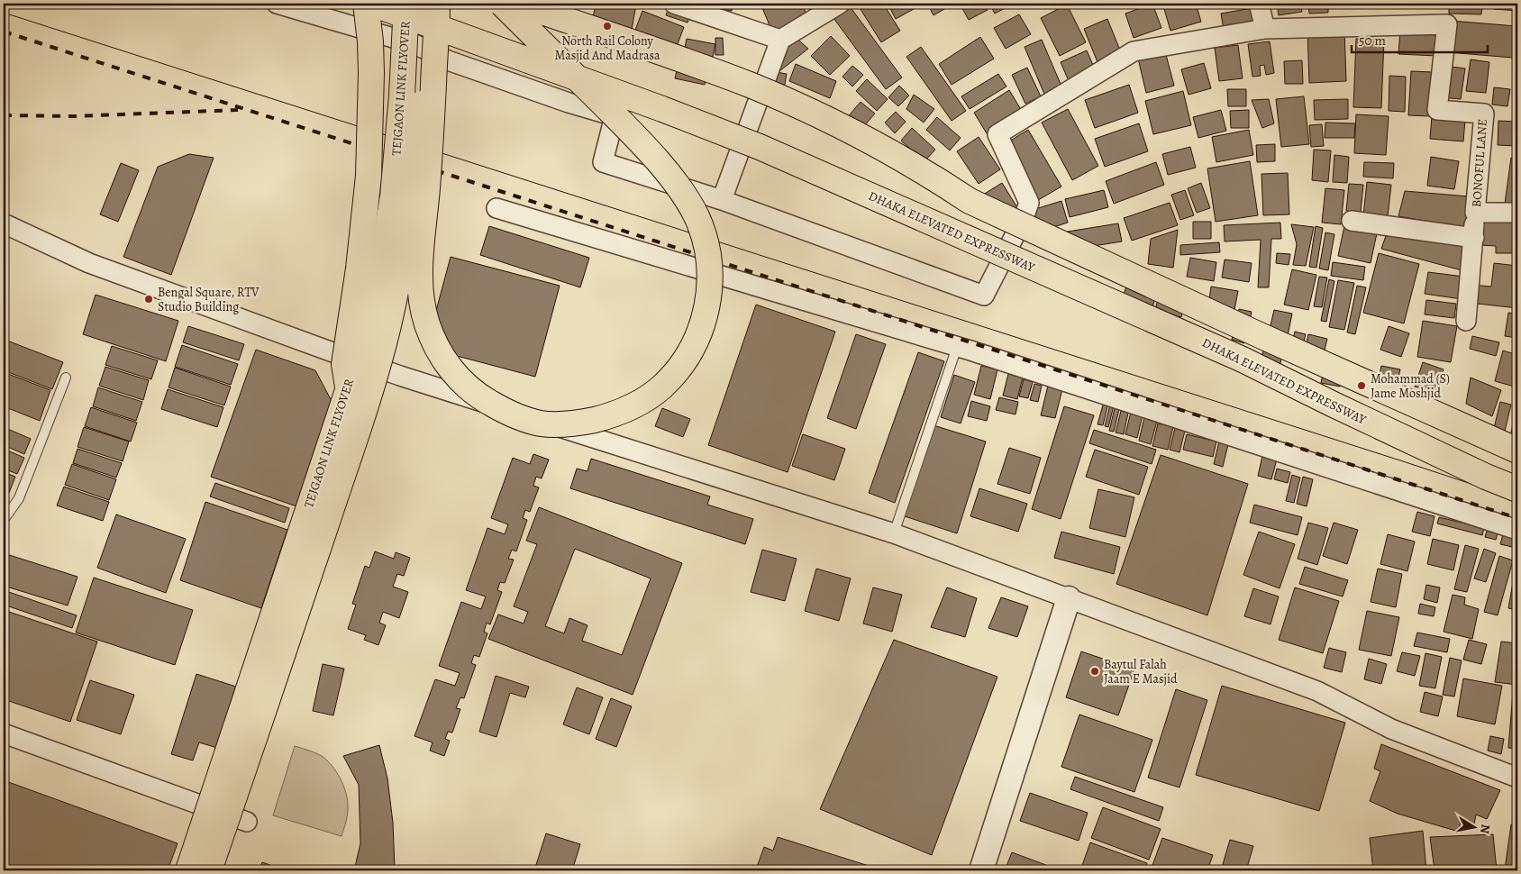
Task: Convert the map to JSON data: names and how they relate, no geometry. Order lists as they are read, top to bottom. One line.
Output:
{"streets":{"main road":["TEJGAON LINK FLYOVER","DHAKA ELEVATED EXPRESSWAY"],"street":["BONOFUL LANE"]},"places":["North Rail Colony Masjid And Madrasa","Bengal Square, RTV Studio Building","Mohammad (S) Jame Moshjid","Baytul Falah Jaam E Masjid"],"scale_bar":"50 m","north":"right"}
